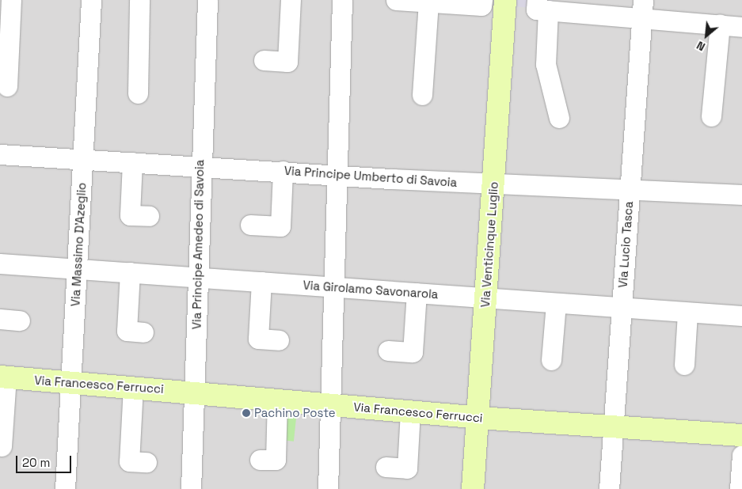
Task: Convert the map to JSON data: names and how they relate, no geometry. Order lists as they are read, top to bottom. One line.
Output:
{"streets":{"street":["Via Principe Umberto di Savoia","Via Massimo D'Azeglio","Via Principe Amedeo di Savoia","Via Venticinque Luglio","Via Lucio Tasca","Via Girolamo Savonarola","Via Francesco Ferrucci"]},"crossings":[["Via Principe Umberto di Savoia","Via Massimo D'Azeglio"],["Via Principe Umberto di Savoia","Via Principe Amedeo di Savoia"],["Via Principe Umberto di Savoia","Via Venticinque Luglio"],["Via Principe Umberto di Savoia","Via Lucio Tasca"],["Via Massimo D'Azeglio","Via Girolamo Savonarola"],["Via Massimo D'Azeglio","Via Francesco Ferrucci"],["Via Principe Amedeo di Savoia","Via Girolamo Savonarola"],["Via Principe Amedeo di Savoia","Via Francesco Ferrucci"],["Via Venticinque Luglio","Via Girolamo Savonarola"],["Via Venticinque Luglio","Via Francesco Ferrucci"],["Via Lucio Tasca","Via Girolamo Savonarola"],["Via Lucio Tasca","Via Francesco Ferrucci"]],"places":["Pachino Poste"],"scale_bar":"20 m","north":"bottom left"}
